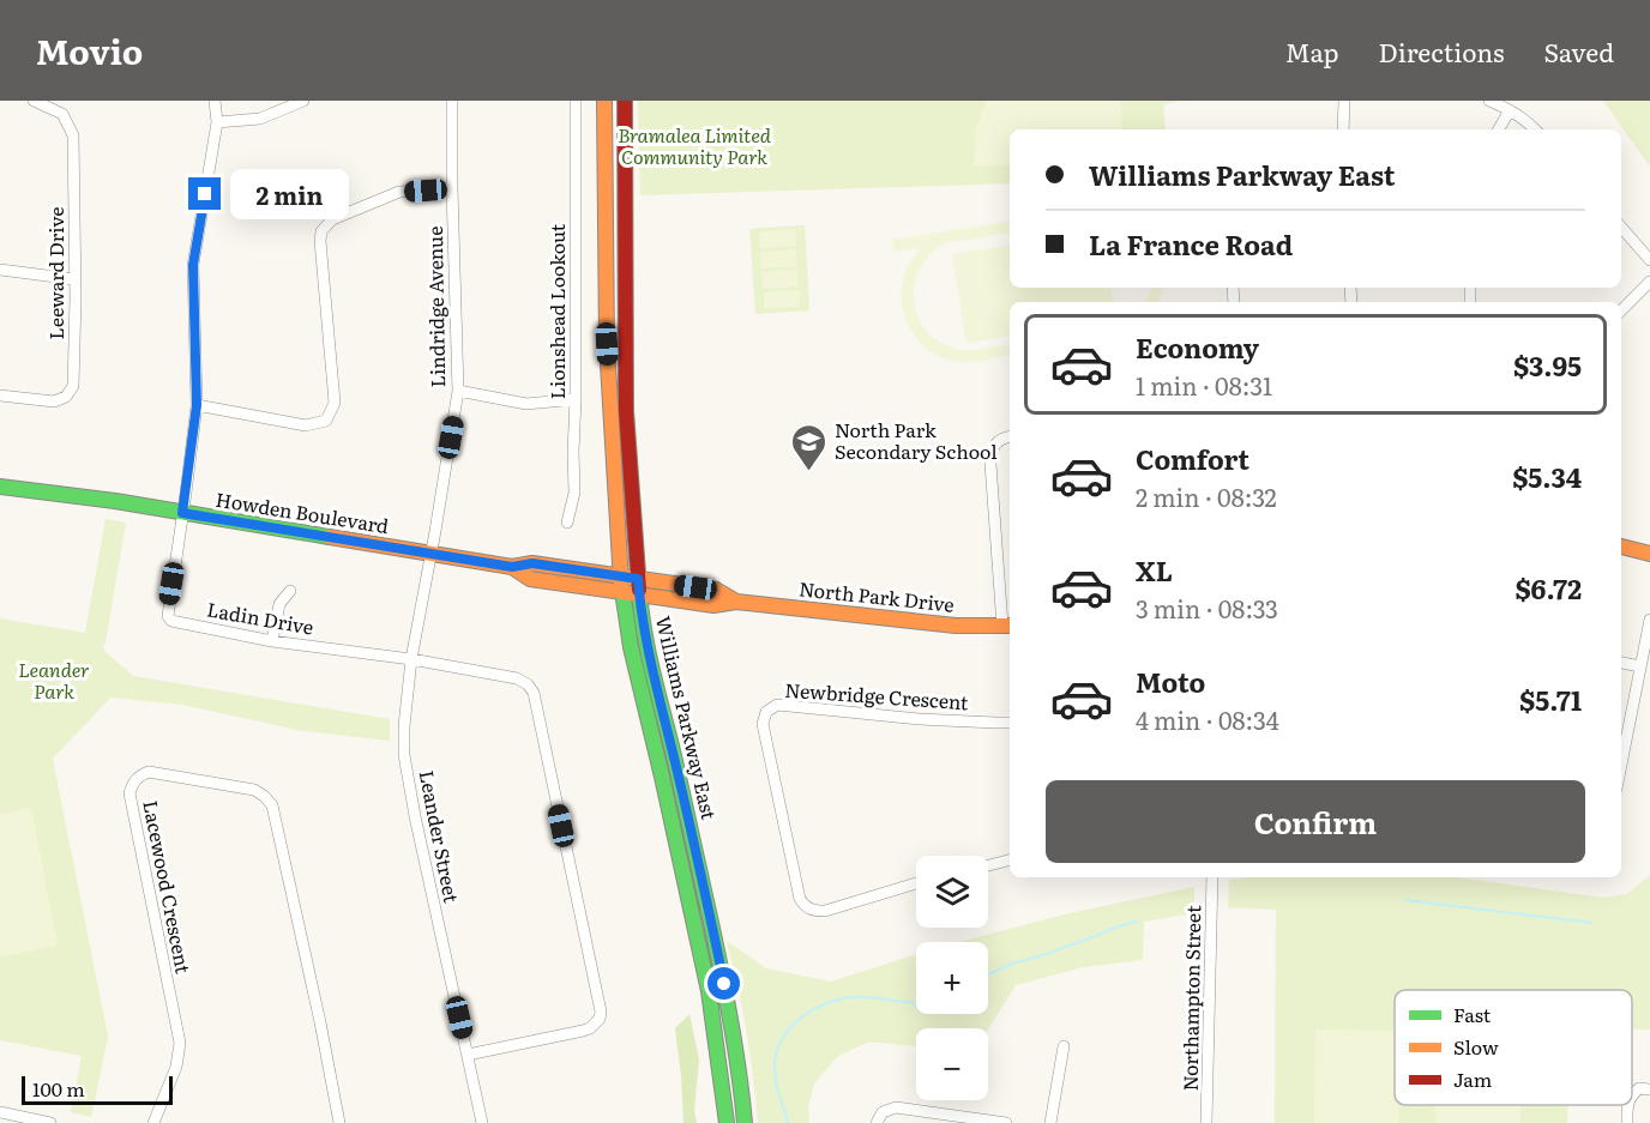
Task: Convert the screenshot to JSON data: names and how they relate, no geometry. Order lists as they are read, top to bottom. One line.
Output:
{"streets":{"main road":["Howden Boulevard","North Park Drive","Williams Parkway East"],"street":["Leeward Drive","Lindridge Avenue","Lionshead Lookout","Ladin Drive","Newbridge Crescent","Leander Street","Lacewood Crescent","Northampton Street"]},"crossings":[["Lindridge Avenue","Howden Boulevard"],["Lindridge Avenue","Leander Street"],["Howden Boulevard","North Park Drive"],["Howden Boulevard","Ladin Drive"],["Howden Boulevard","Williams Parkway East"],["Howden Boulevard","Leander Street"],["North Park Drive","Williams Parkway East"],["Ladin Drive","Leander Street"]],"parks":["Bramalea Limited Community Park","Leander Park"],"places":{"school or university":["North Park Secondary School"]},"legend":["Fast","Slow","Jam"],"scale_bar":"100 m","page":{"header":"Movio","nav":["Map","Directions","Saved"],"banner":["Williams Parkway East","La France Road"],"bubble":"2 min","list":[{"name":"Economy","note":"1 min · 08:31","value":"$3.95"},{"name":"Comfort","note":"2 min · 08:32","value":"$5.34"},{"name":"XL","note":"3 min · 08:33","value":"$6.72"},{"name":"Moto","note":"4 min · 08:34","value":"$5.71"}],"buttons":"Confirm","map_buttons":["+","−"],"scale":"100 m"}}
